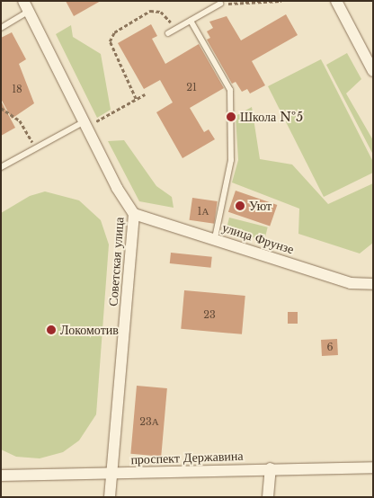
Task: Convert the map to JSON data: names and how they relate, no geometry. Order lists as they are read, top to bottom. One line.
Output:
{"streets":{"street":["улица Фрунзе","Советская улица","проспект Державина"]},"crossings":[["улица Фрунзе","Советская улица"],["Советская улица","проспект Державина"]],"places":["Школа №5","Уют","Локомотив"],"house_numbers":["21","18","1А","23","6","23А"]}
